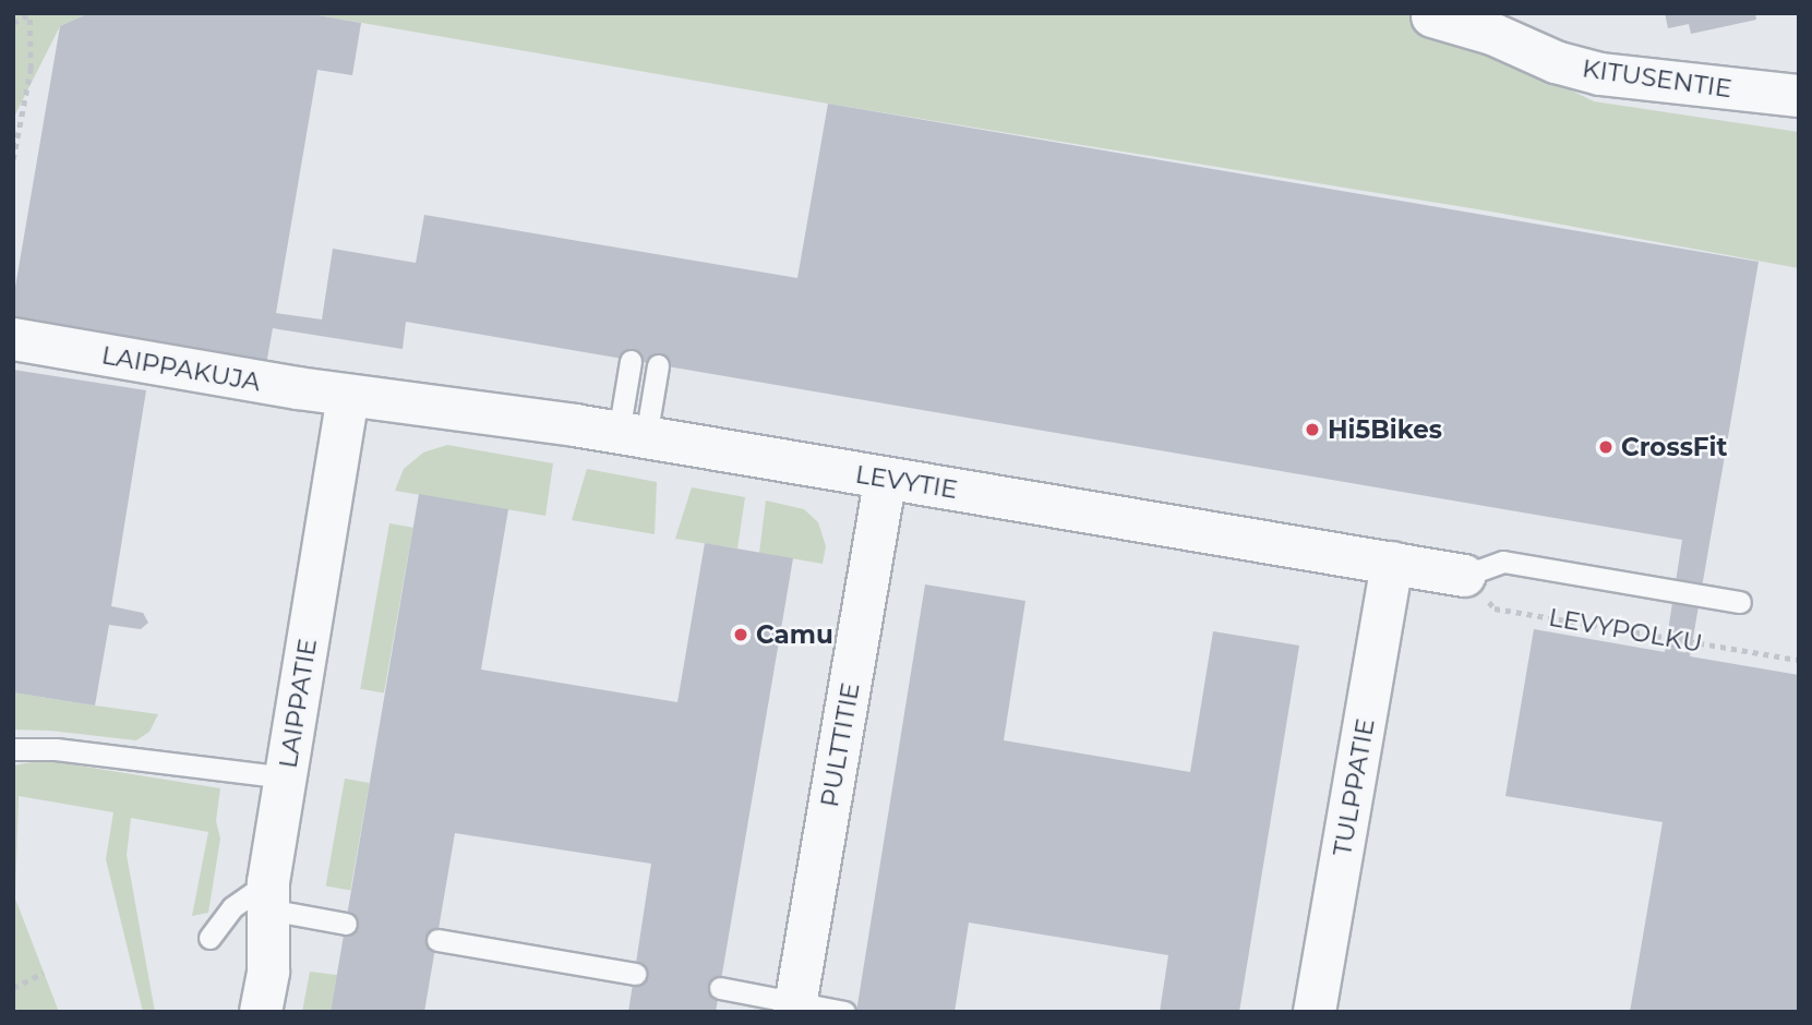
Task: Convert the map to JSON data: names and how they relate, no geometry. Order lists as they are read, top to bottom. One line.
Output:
{"streets":{"street":["KITUSENTIE","LAIPPAKUJA","LEVYTIE","LAIPPATIE","PULTTITIE","TULPPATIE"],"path":["LEVYPOLKU"]},"crossings":[["LAIPPAKUJA","LEVYTIE"],["LAIPPAKUJA","LAIPPATIE"],["LEVYTIE","LEVYPOLKU"],["LEVYTIE","LAIPPATIE"],["LEVYTIE","PULTTITIE"],["LEVYTIE","TULPPATIE"]],"places":["Hi5Bikes","CrossFit","Camu"]}
